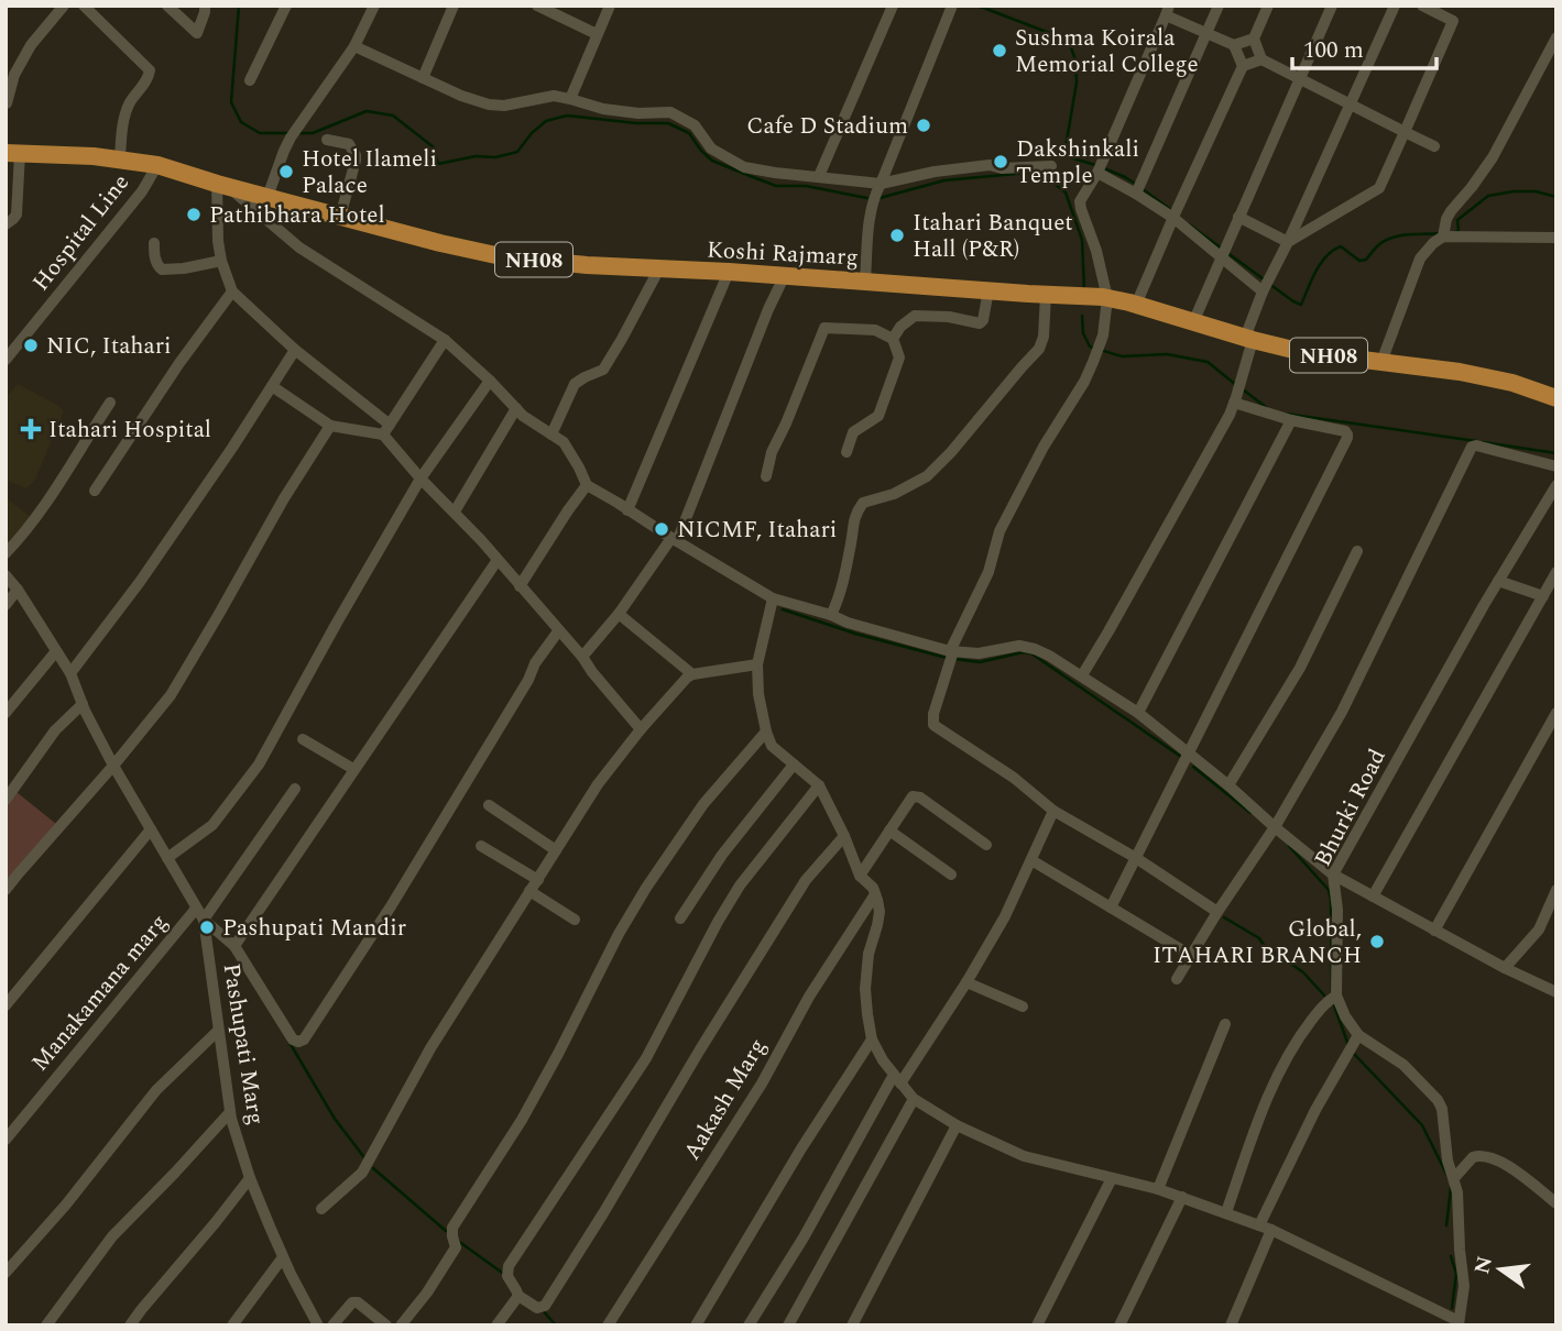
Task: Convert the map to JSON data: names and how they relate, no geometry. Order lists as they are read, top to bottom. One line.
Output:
{"streets":{"main road":["Koshi Rajmarg","NH08"],"street":["Hospital Line","Bhurki Road","Manakamana marg","Pashupati Marg","Aakash Marg"]},"crossings":[["Hospital Line","Koshi Rajmarg"],["Manakamana marg","Pashupati Marg"]],"places":{"other":["Sushma Koirala Memorial College","Cafe D Stadium","Dakshinkali Temple","Hotel Ilameli Palace","Pathibhara Hotel","Itahari Banquet Hall (P&R)","NIC, Itahari","NICMF, Itahari","Pashupati Mandir","Global, ITAHARI BRANCH"],"health":["Itahari Hospital"]},"scale_bar":"100 m","north":"left"}
